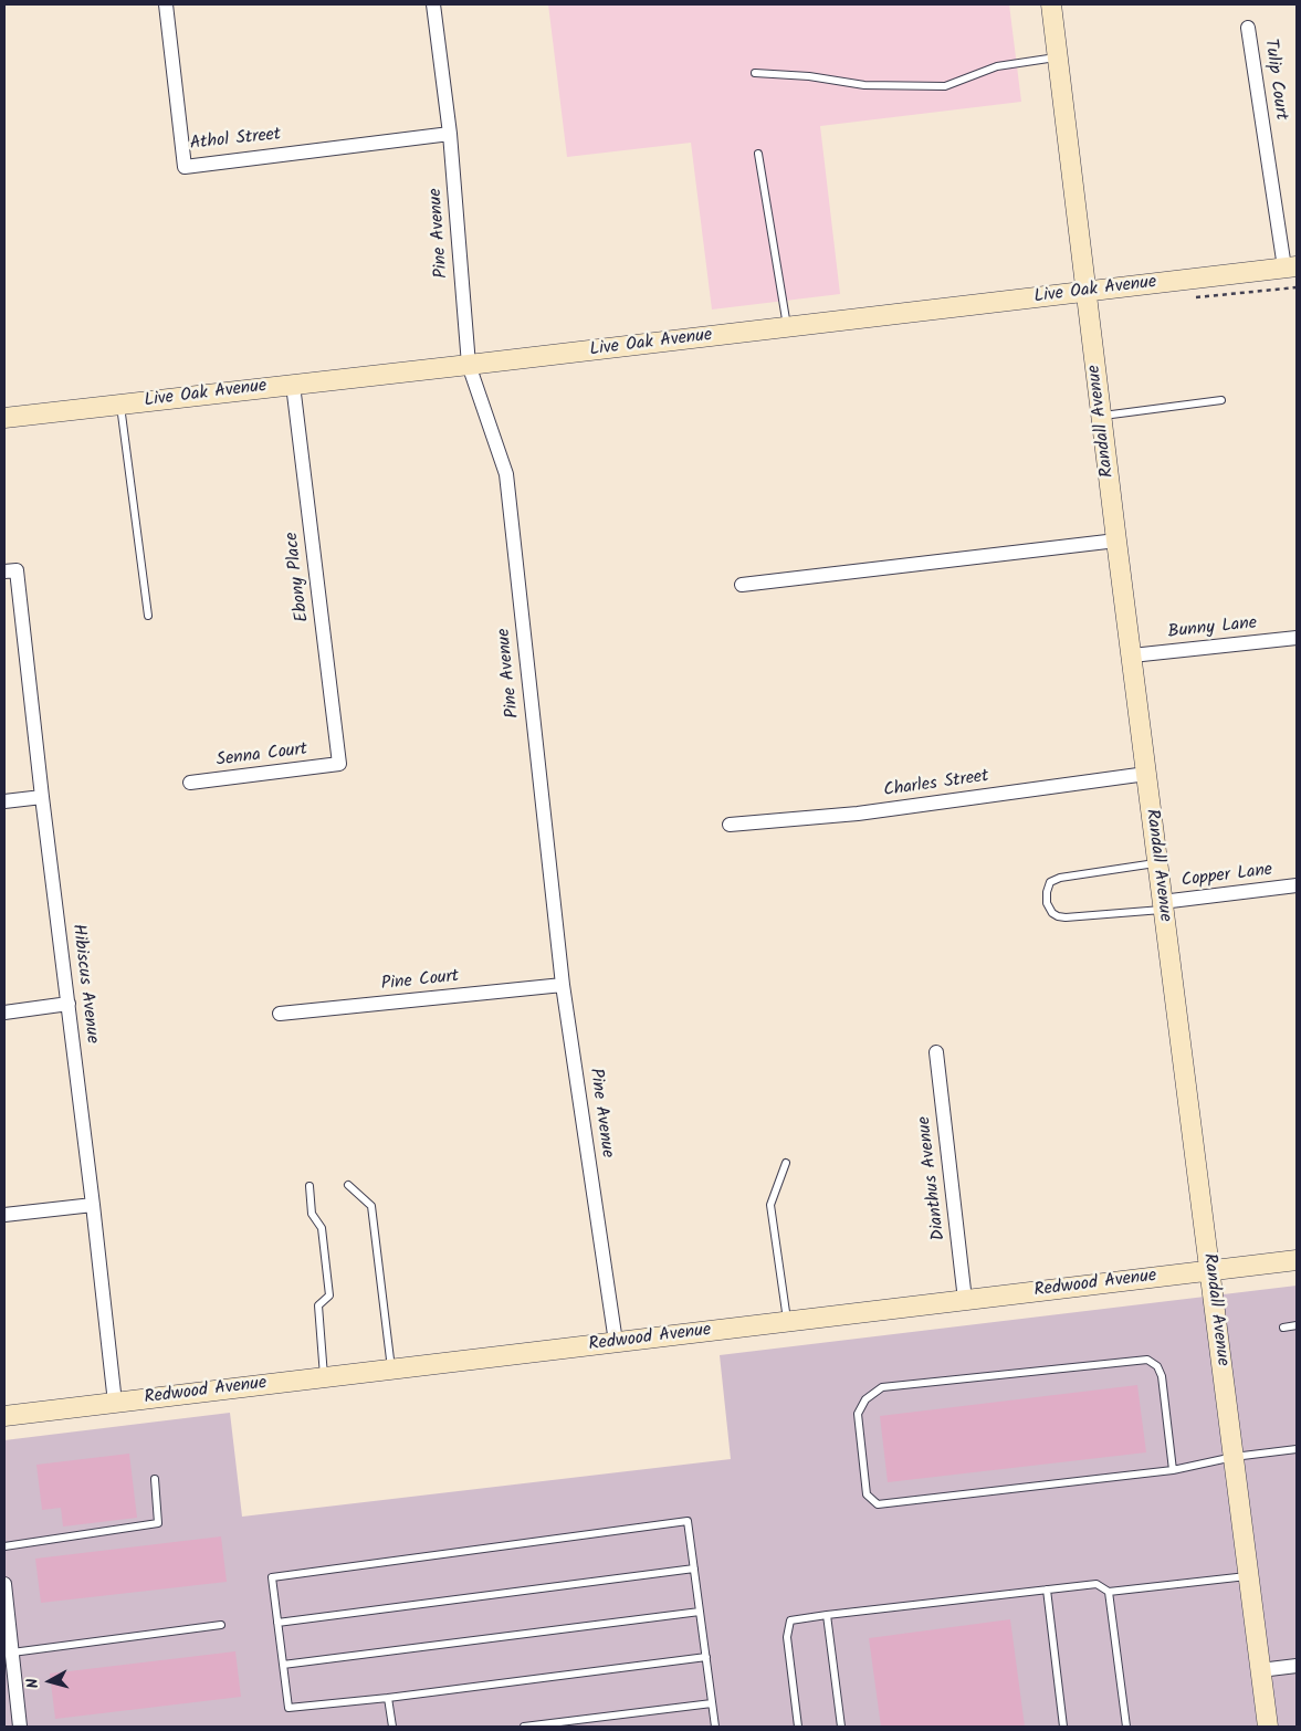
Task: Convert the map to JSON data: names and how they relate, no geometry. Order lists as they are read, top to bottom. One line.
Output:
{"streets":{"street":["Tulip Court","Athol Street","Pine Avenue","Live Oak Avenue","Randall Avenue","Ebony Place","Bunny Lane","Senna Court","Charles Street","Copper Lane","Pine Court","Hibiscus Avenue","Dianthus Avenue","Redwood Avenue"]},"crossings":[["Tulip Court","Live Oak Avenue"],["Athol Street","Pine Avenue"],["Pine Avenue","Live Oak Avenue"],["Pine Avenue","Pine Court"],["Pine Avenue","Redwood Avenue"],["Live Oak Avenue","Randall Avenue"],["Live Oak Avenue","Ebony Place"],["Randall Avenue","Bunny Lane"],["Randall Avenue","Charles Street"],["Randall Avenue","Copper Lane"],["Randall Avenue","Redwood Avenue"],["Ebony Place","Senna Court"],["Hibiscus Avenue","Redwood Avenue"],["Dianthus Avenue","Redwood Avenue"]],"north":"left"}
